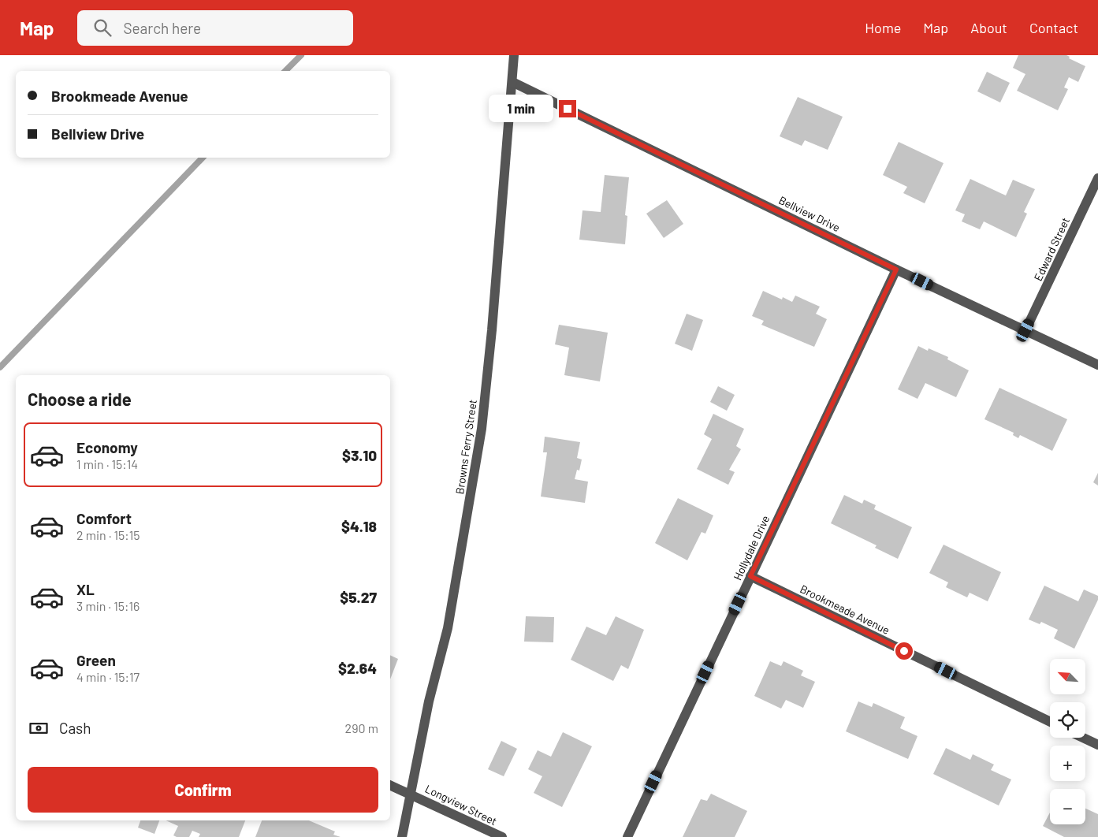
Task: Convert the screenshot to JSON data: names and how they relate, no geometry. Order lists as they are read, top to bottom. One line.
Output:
{"streets":{"street":["Bellview Drive","Edward Street","Browns Ferry Street","Hollydale Drive","Brookmeade Avenue","Longview Street"]},"crossings":[["Bellview Drive","Edward Street"],["Bellview Drive","Browns Ferry Street"],["Bellview Drive","Hollydale Drive"],["Browns Ferry Street","Longview Street"],["Hollydale Drive","Brookmeade Avenue"]],"north":"top left","page":{"header":"Map","search":"Search here","nav":["Home","Map","About","Contact"],"banner":["Brookmeade Avenue","Bellview Drive"],"bubble":"1 min","heading":"Choose a ride","list":[{"name":"Economy","note":"1 min · 15:14","value":"$3.10"},{"name":"Comfort","note":"2 min · 15:15","value":"$4.18"},{"name":"XL","note":"3 min · 15:16","value":"$5.27"},{"name":"Green","note":"4 min · 15:17","value":"$2.64"}],"map_buttons":["+","−"],"pay":["Cash","290 m"],"buttons":"Confirm"}}
